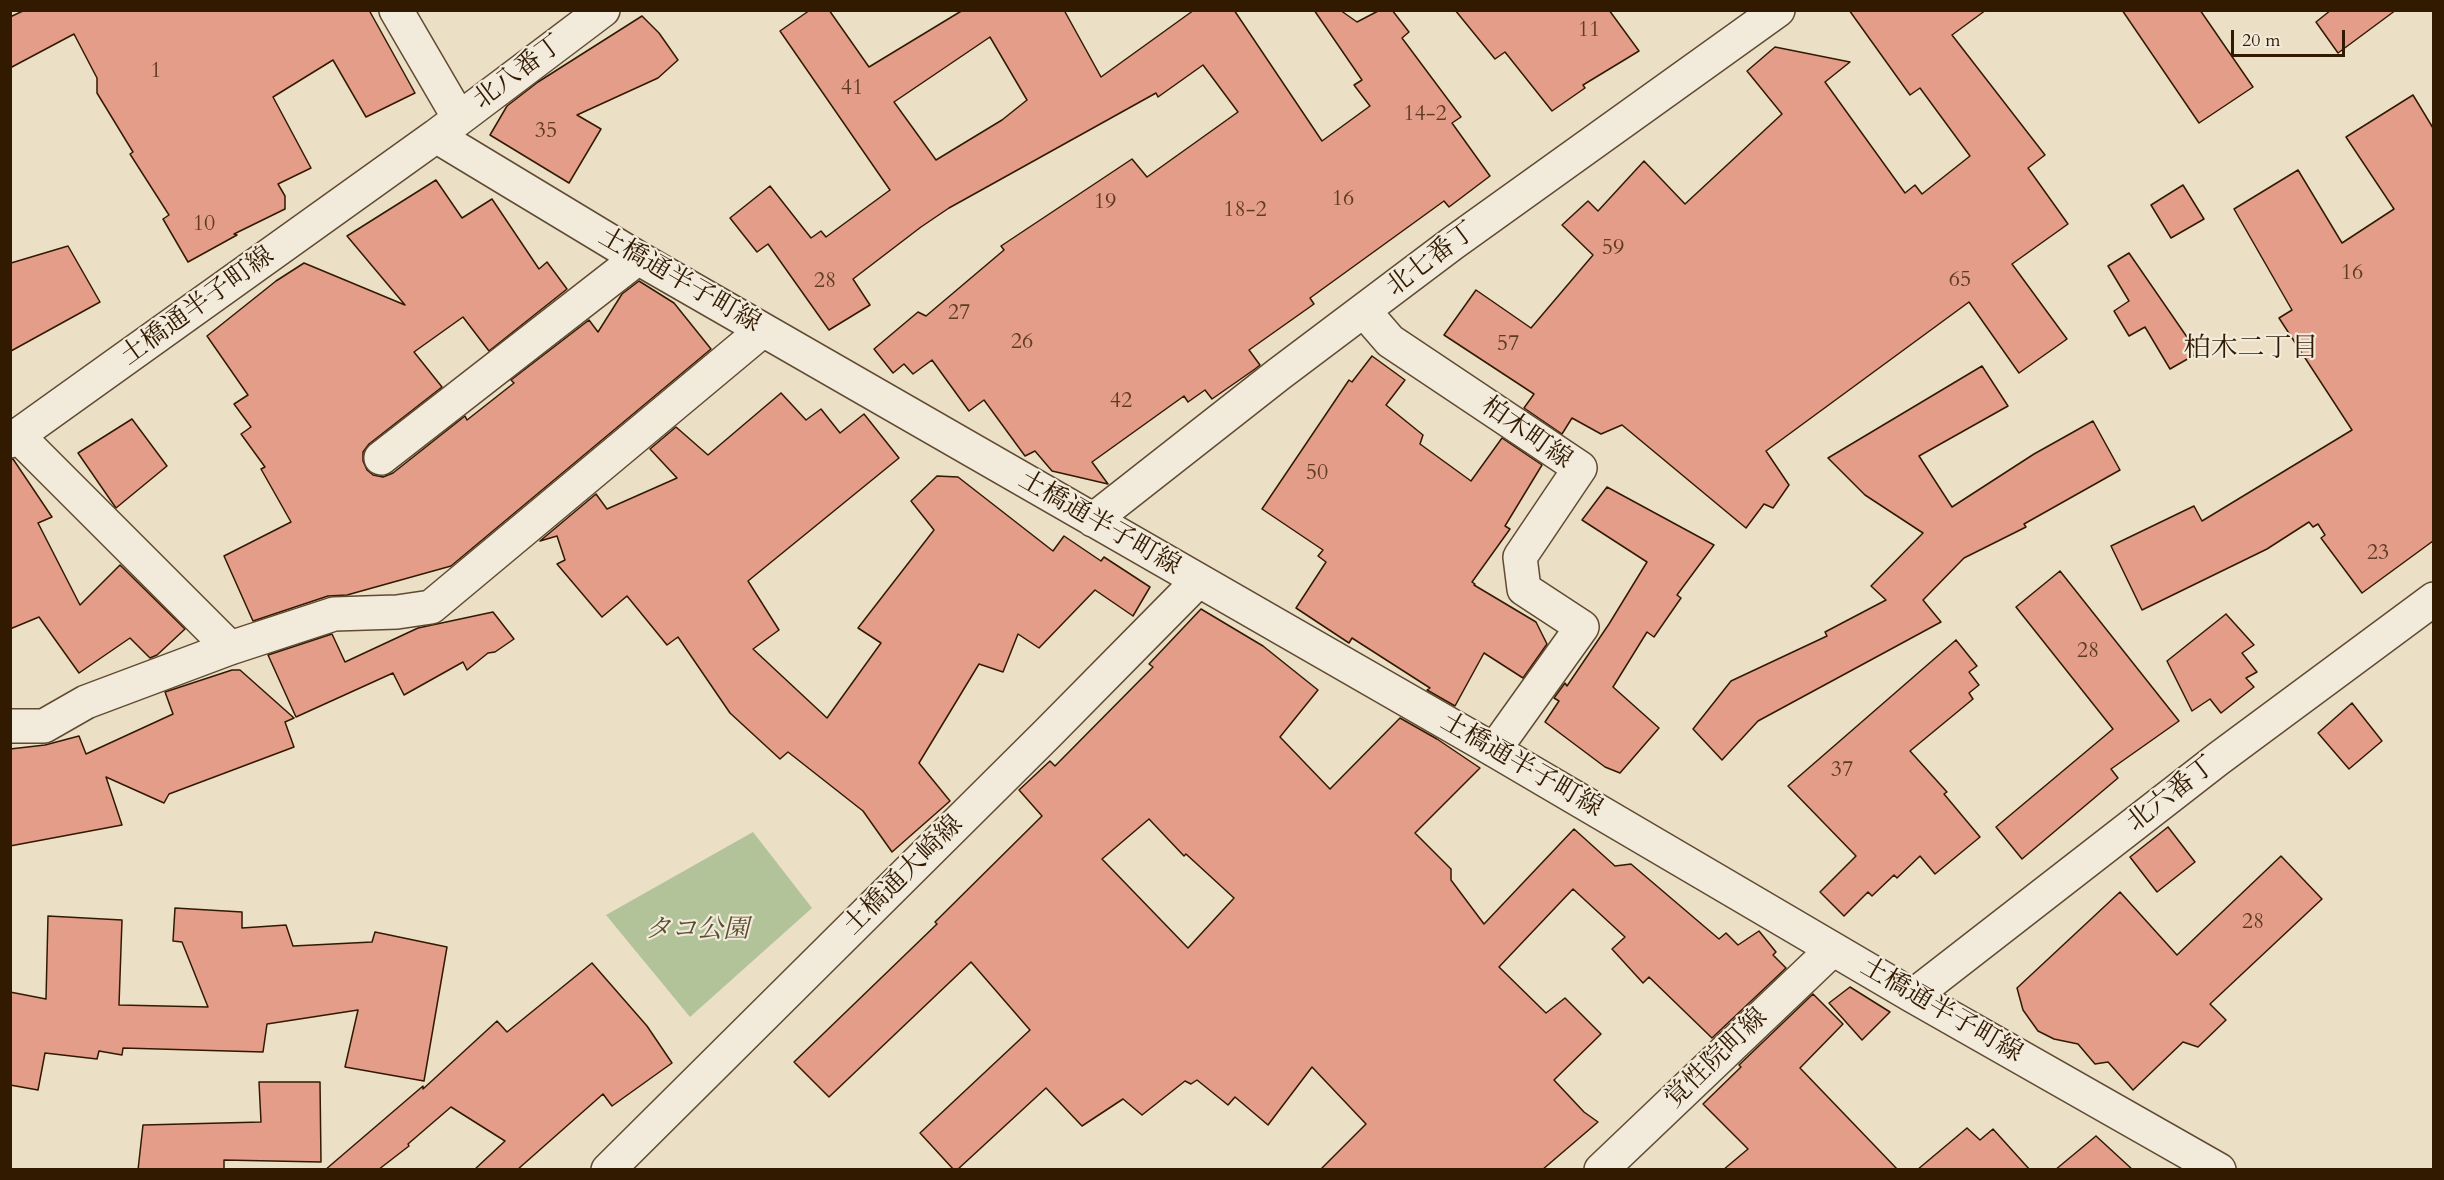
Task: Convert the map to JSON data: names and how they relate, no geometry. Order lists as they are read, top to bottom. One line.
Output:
{"streets":{"street":["北八番丁","北七番丁","土橋通半子町線","柏木町線","北六番丁","土橋通大崎線","覚性院町線"]},"crossings":[["北八番丁","土橋通半子町線"],["北七番丁","土橋通半子町線"],["北七番丁","柏木町線"],["土橋通半子町線","柏木町線"],["土橋通半子町線","北六番丁"],["土橋通半子町線","土橋通大崎線"],["土橋通半子町線","覚性院町線"]],"districts":["柏木二丁目"],"parks":["タコ公園"],"house_numbers":["11","1","41","14-2","35","16","19","18-2","10","59","16","65","28","27","26","57","42","50","23","28","37","28"],"scale_bar":"20 m"}
